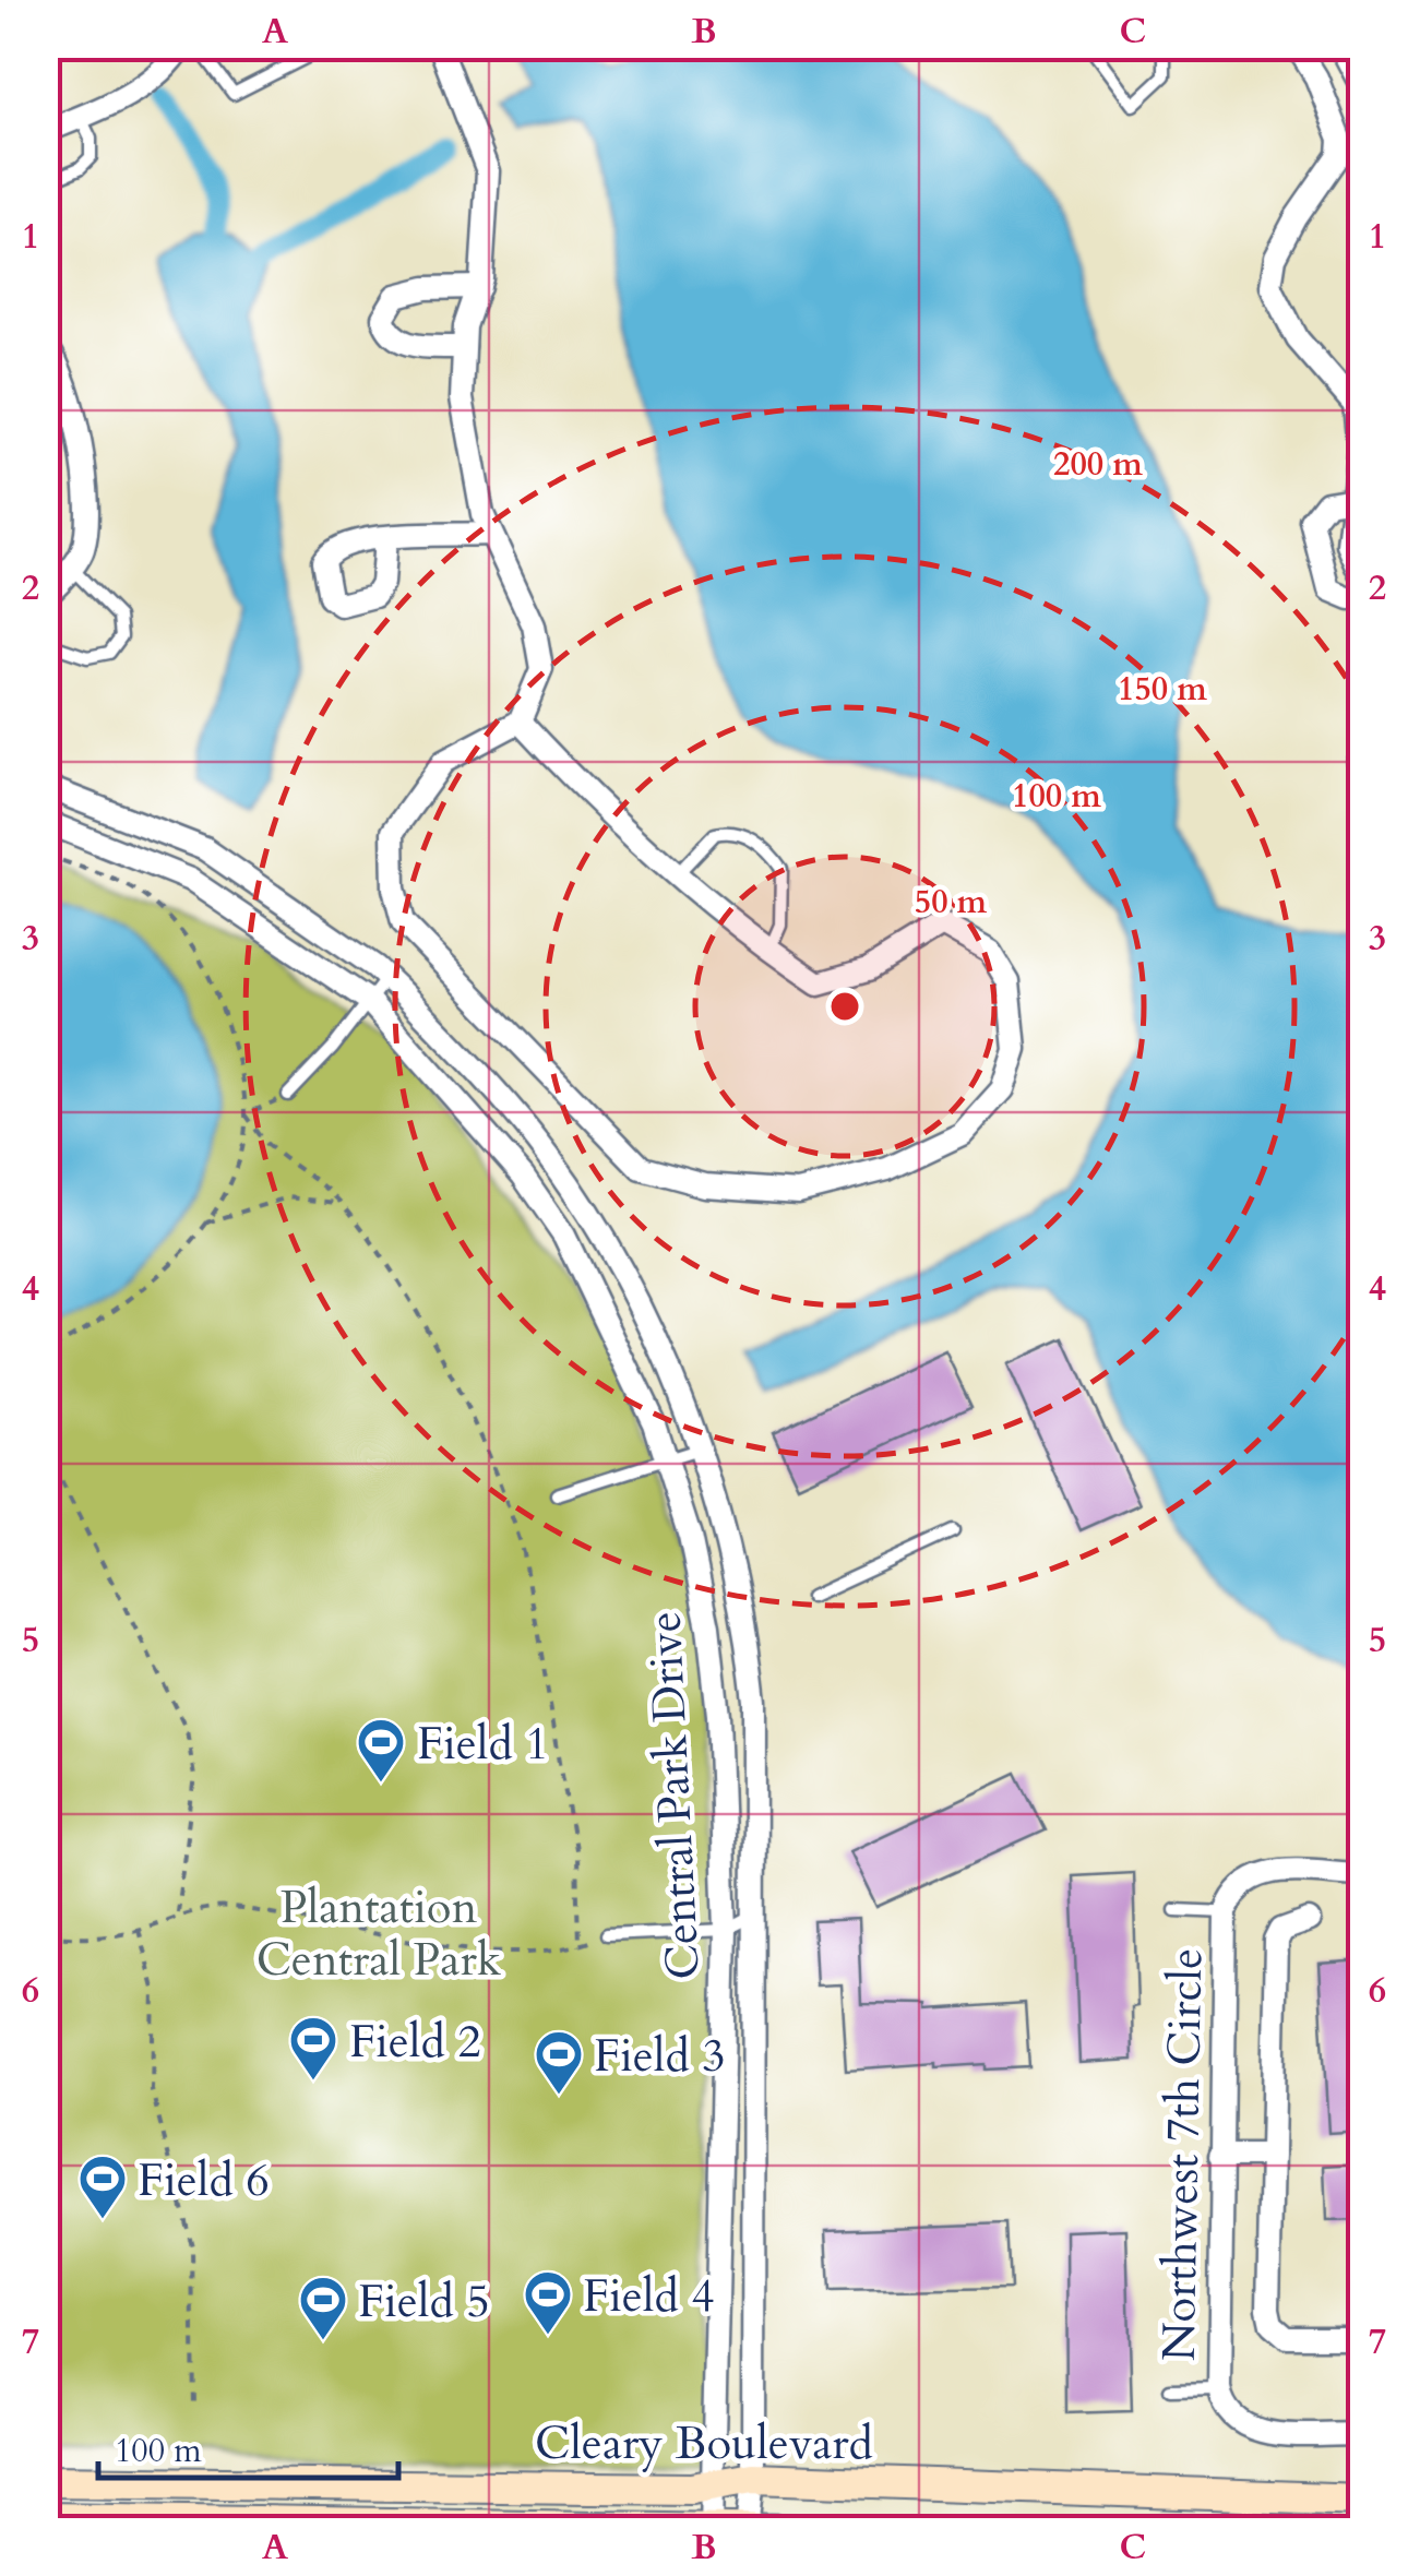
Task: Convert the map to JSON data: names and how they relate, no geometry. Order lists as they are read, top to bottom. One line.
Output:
{"streets":{"street":["Central Park Drive","Northwest 7th Circle","Cleary Boulevard"]},"crossings":[["Central Park Drive","Cleary Boulevard"]],"parks":["Plantation Central Park"],"places":{"sports":["Field 1","Field 2","Field 3","Field 6","Field 4","Field 5"]},"scale_bar":"100 m","grid":{"columns":["A","B","C"],"rows":["1","2","3","4","5","6","7"]},"rings":["200 m","150 m","100 m","50 m"]}
